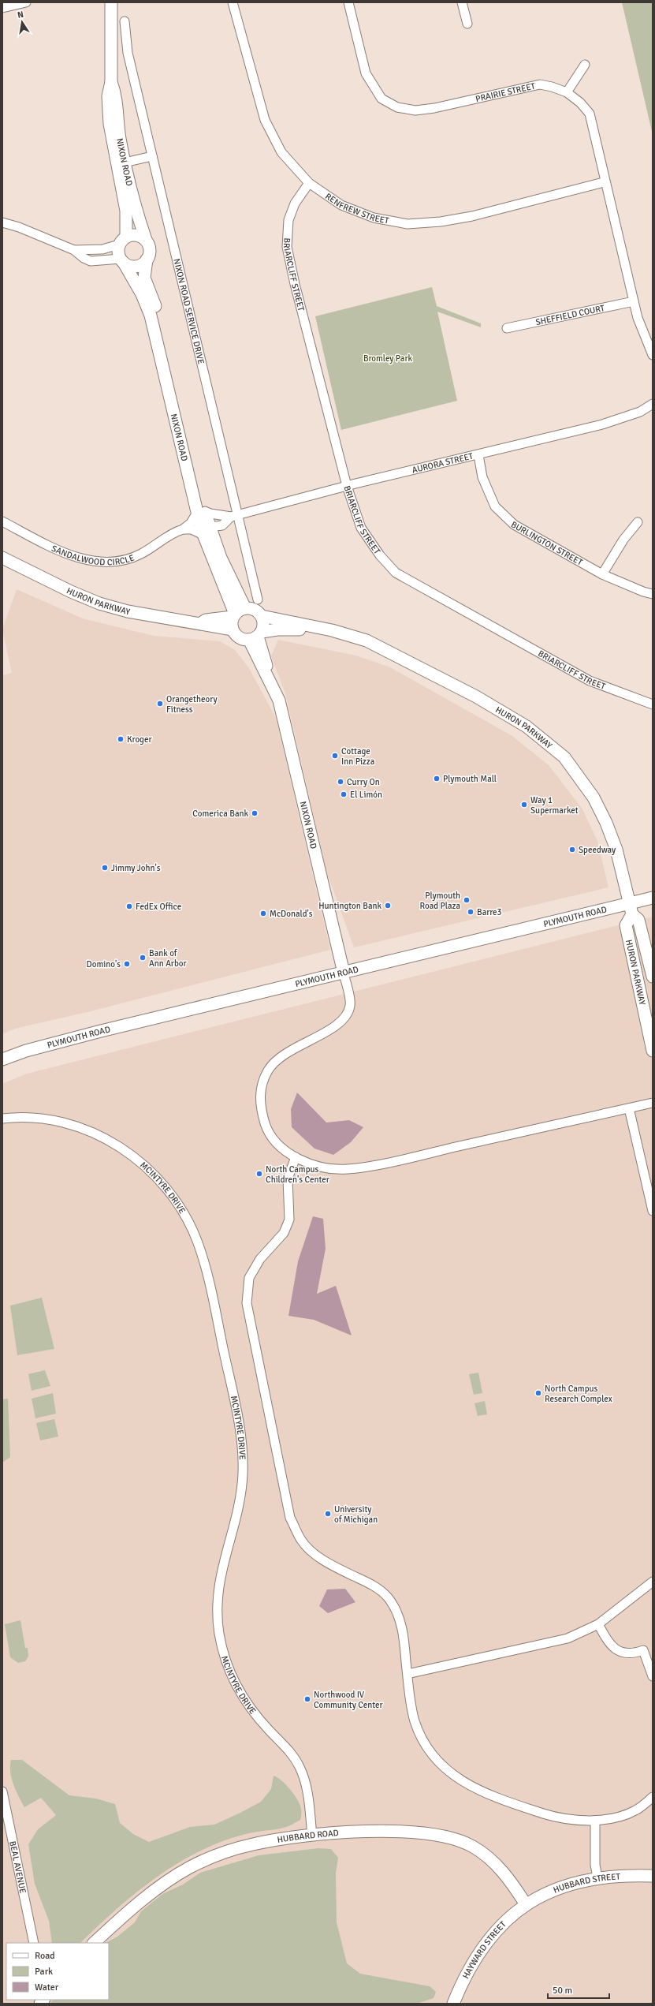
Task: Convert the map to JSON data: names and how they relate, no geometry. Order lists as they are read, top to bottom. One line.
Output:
{"streets":{"main road":["NIXON ROAD","HURON PARKWAY","PLYMOUTH ROAD","HUBBARD ROAD","HUBBARD STREET","HAYWARD STREET"],"street":["PRAIRIE STREET","RENFREW STREET","BRIARCLIFF STREET","NIXON ROAD SERVICE DRIVE","SHEFFIELD COURT","AURORA STREET","BURLINGTON STREET","SANDALWOOD CIRCLE","MCINTYRE DRIVE","BEAL AVENUE"]},"crossings":[["PRAIRIE STREET","RENFREW STREET"],["PRAIRIE STREET","SHEFFIELD COURT"],["NIXON ROAD","AURORA STREET"],["NIXON ROAD","SANDALWOOD CIRCLE"],["NIXON ROAD","HURON PARKWAY"],["NIXON ROAD","PLYMOUTH ROAD"],["RENFREW STREET","BRIARCLIFF STREET"],["BRIARCLIFF STREET","AURORA STREET"],["NIXON ROAD SERVICE DRIVE","AURORA STREET"],["AURORA STREET","BURLINGTON STREET"],["AURORA STREET","SANDALWOOD CIRCLE"],["HURON PARKWAY","PLYMOUTH ROAD"],["MCINTYRE DRIVE","HUBBARD ROAD"],["HUBBARD ROAD","HUBBARD STREET"],["HUBBARD ROAD","HAYWARD STREET"],["HUBBARD STREET","HAYWARD STREET"]],"parks":["Bromley Park"],"places":["Orangetheory Fitness","Kroger","Cottage Inn Pizza","Plymouth Mall","Curry On","El Limón","Way 1 Supermarket","Comerica Bank","Speedway","Jimmy John's","Plymouth Road Plaza","Huntington Bank","FedEx Office","Barre3","McDonald's","Bank of Ann Arbor","Domino's","North Campus Children's Center","North Campus Research Complex","University of Michigan","Northwood IV Community Center"],"legend":["Road","Park","Water"],"scale_bar":"50 m","north":"top"}
